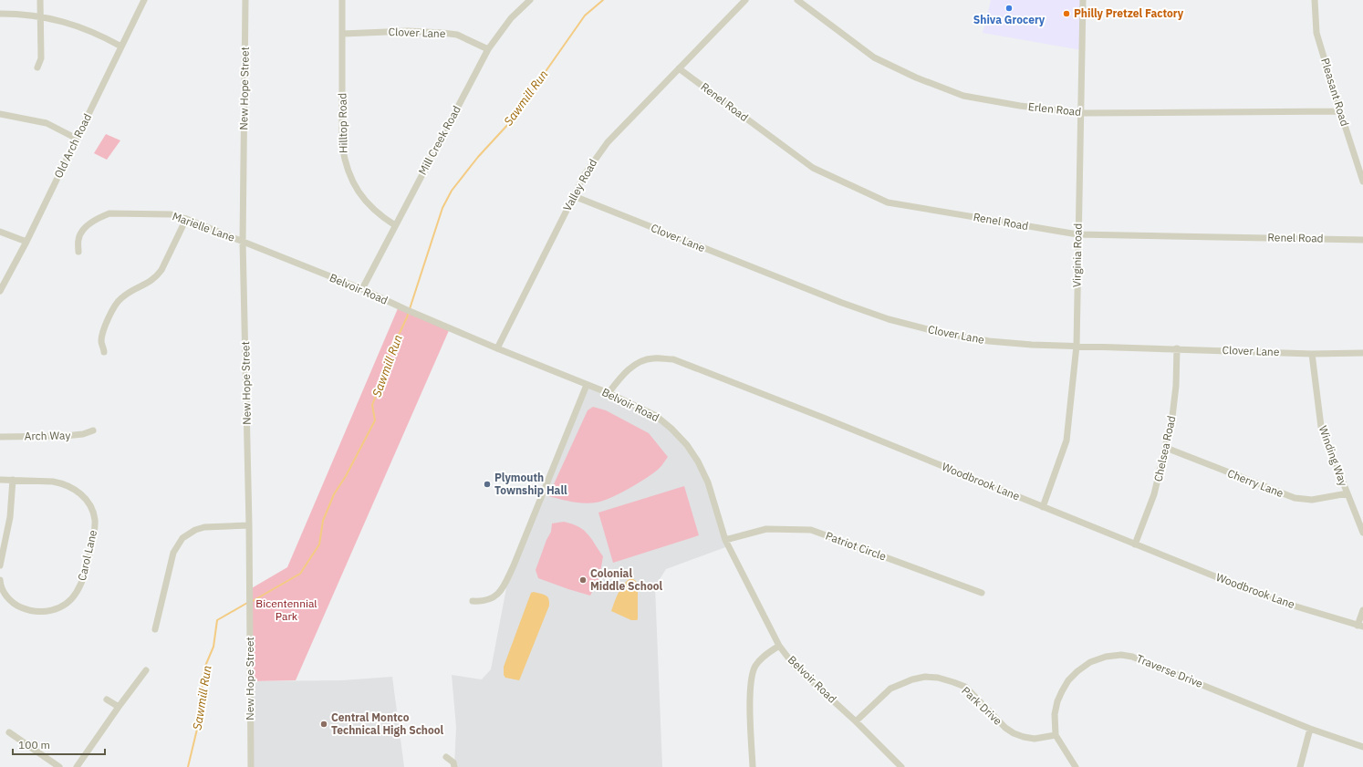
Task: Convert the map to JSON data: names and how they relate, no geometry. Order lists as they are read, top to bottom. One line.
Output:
{"streets":{"street":["Clover Lane","New Hope Street","Pleasant Road","Renel Road","Erlen Road","Hilltop Road","Mill Creek Road","Old Arch Road","Valley Road","Marielle Lane","Virginia Road","Belvoir Road","Arch Way","Chelsea Road","Winding Way","Woodbrook Lane","Cherry Lane","Patriot Circle","Carol Lane","Traverse Drive","Park Drive"]},"crossings":[["Clover Lane","Hilltop Road"],["Clover Lane","Mill Creek Road"],["Clover Lane","Valley Road"],["Clover Lane","Virginia Road"],["Clover Lane","Chelsea Road"],["Clover Lane","Winding Way"],["New Hope Street","Marielle Lane"],["New Hope Street","Belvoir Road"],["Pleasant Road","Erlen Road"],["Renel Road","Valley Road"],["Renel Road","Virginia Road"],["Erlen Road","Virginia Road"],["Hilltop Road","Mill Creek Road"],["Mill Creek Road","Belvoir Road"],["Valley Road","Belvoir Road"],["Marielle Lane","Belvoir Road"],["Virginia Road","Woodbrook Lane"],["Belvoir Road","Woodbrook Lane"],["Belvoir Road","Patriot Circle"],["Belvoir Road","Park Drive"],["Chelsea Road","Woodbrook Lane"],["Chelsea Road","Cherry Lane"],["Winding Way","Cherry Lane"],["Traverse Drive","Park Drive"]],"water":["Sawmill Run"],"parks":["Bicentennial Park"],"places":["Shiva Grocery","Philly Pretzel Factory","Plymouth Township Hall","Colonial Middle School","Central Montco Technical High School"],"scale_bar":"100 m"}
